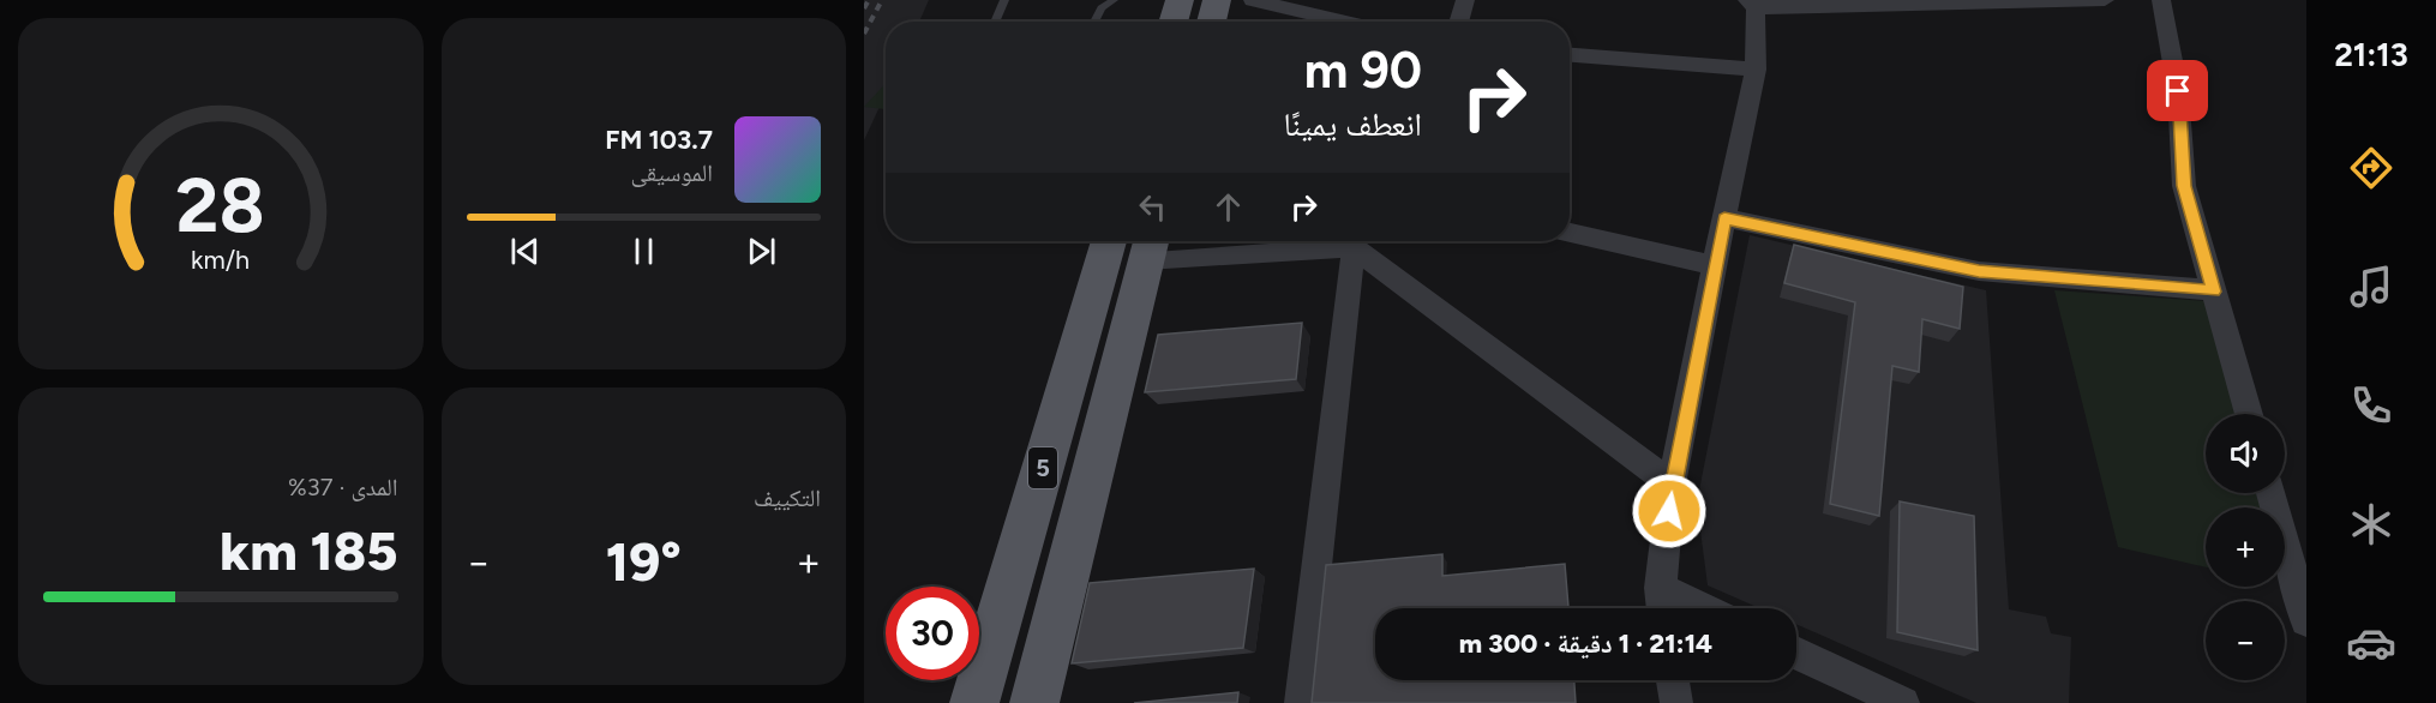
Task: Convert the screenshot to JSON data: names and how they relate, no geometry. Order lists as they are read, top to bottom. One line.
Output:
{"streets":{"main road":["5"]},"page":{"tabs":"21:13","turn":["90 m","انعطف يمينًا"],"song":["103.7 FM","الموسيقى"],"tile":["التكييف",["المدى · 37%","185 km"]],"map_buttons":["+","−"],"heat":["−","19°","+"],"limit":"30","trip":"21:14 · 1 دقيقة · 300 m","gauge":["28","km/h"]}}
